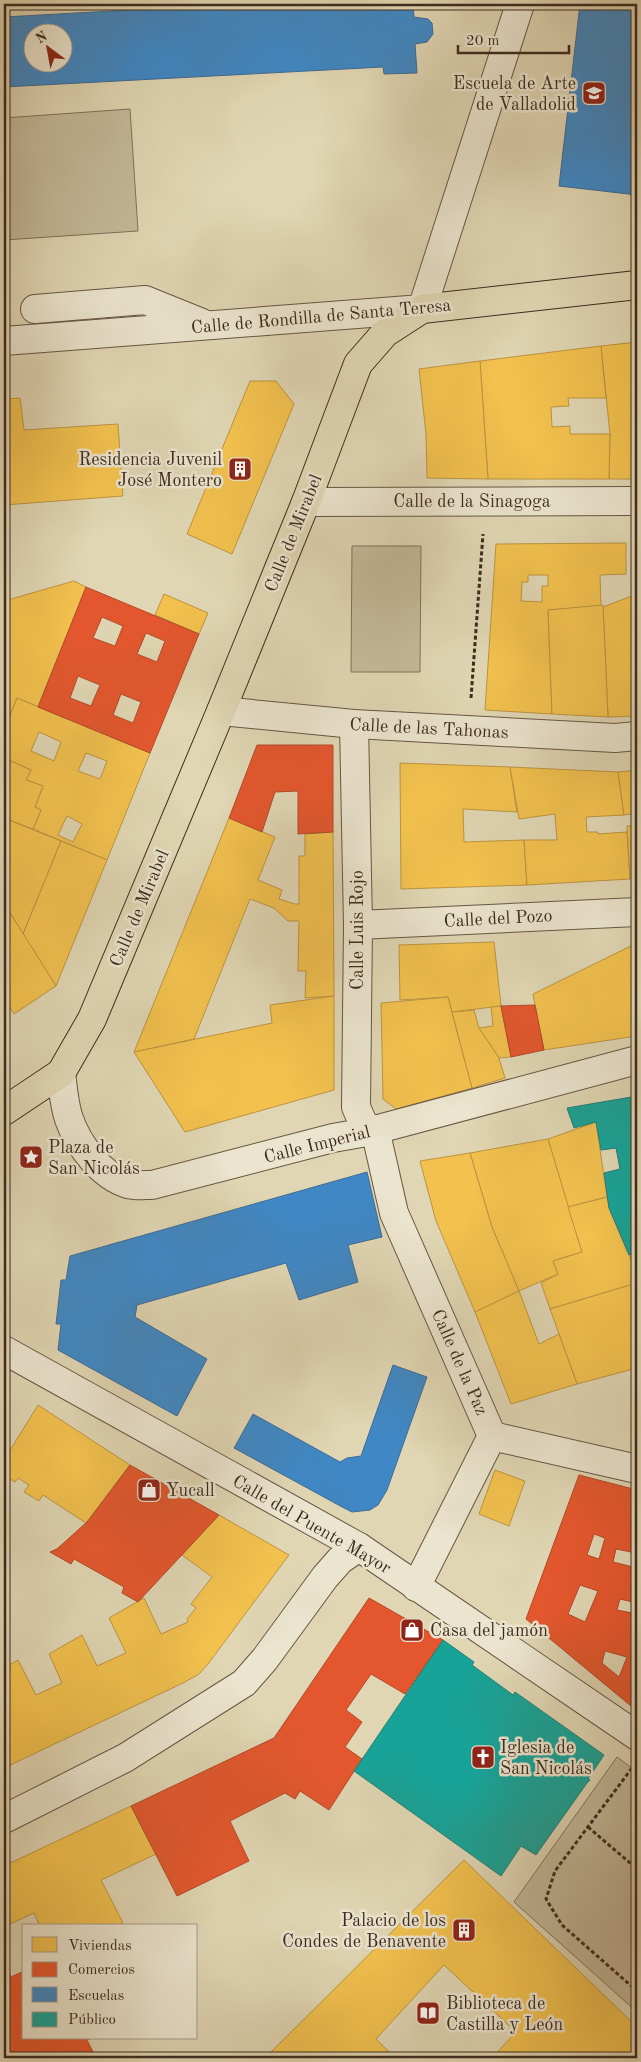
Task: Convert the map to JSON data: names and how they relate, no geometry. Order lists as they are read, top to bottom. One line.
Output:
{"streets":{"main road":["Calle de Rondilla de Santa Teresa","Calle de Mirabel"],"street":["Calle de la Sinagoga","Calle de las Tahonas","Calle del Pozo","Calle Luis Rojo","Calle Imperial","Calle de la Paz","Calle del Puente Mayor"]},"crossings":[["Calle de Rondilla de Santa Teresa","Calle de Mirabel"],["Calle de la Sinagoga","Calle de Mirabel"],["Calle de Mirabel","Calle de las Tahonas"],["Calle de Mirabel","Calle Imperial"],["Calle de las Tahonas","Calle Luis Rojo"],["Calle del Pozo","Calle Luis Rojo"],["Calle Luis Rojo","Calle Imperial"],["Calle Luis Rojo","Calle de la Paz"],["Calle Imperial","Calle de la Paz"],["Calle de la Paz","Calle del Puente Mayor"]],"places":{"school or university":["Escuela de Arte de Valladolid"],"building":["Residencia Juvenil José Montero","Palacio de los Condes de Benavente"],"place":["Plaza de San Nicolás"],"shop":["Yucall","Casa del jamón"],"church":["Iglesia de San Nicolás"],"library":["Biblioteca de Castilla y León"]},"legend":["Viviendas","Comercios","Escuelas","Público"],"scale_bar":"20 m","north":"top left"}
